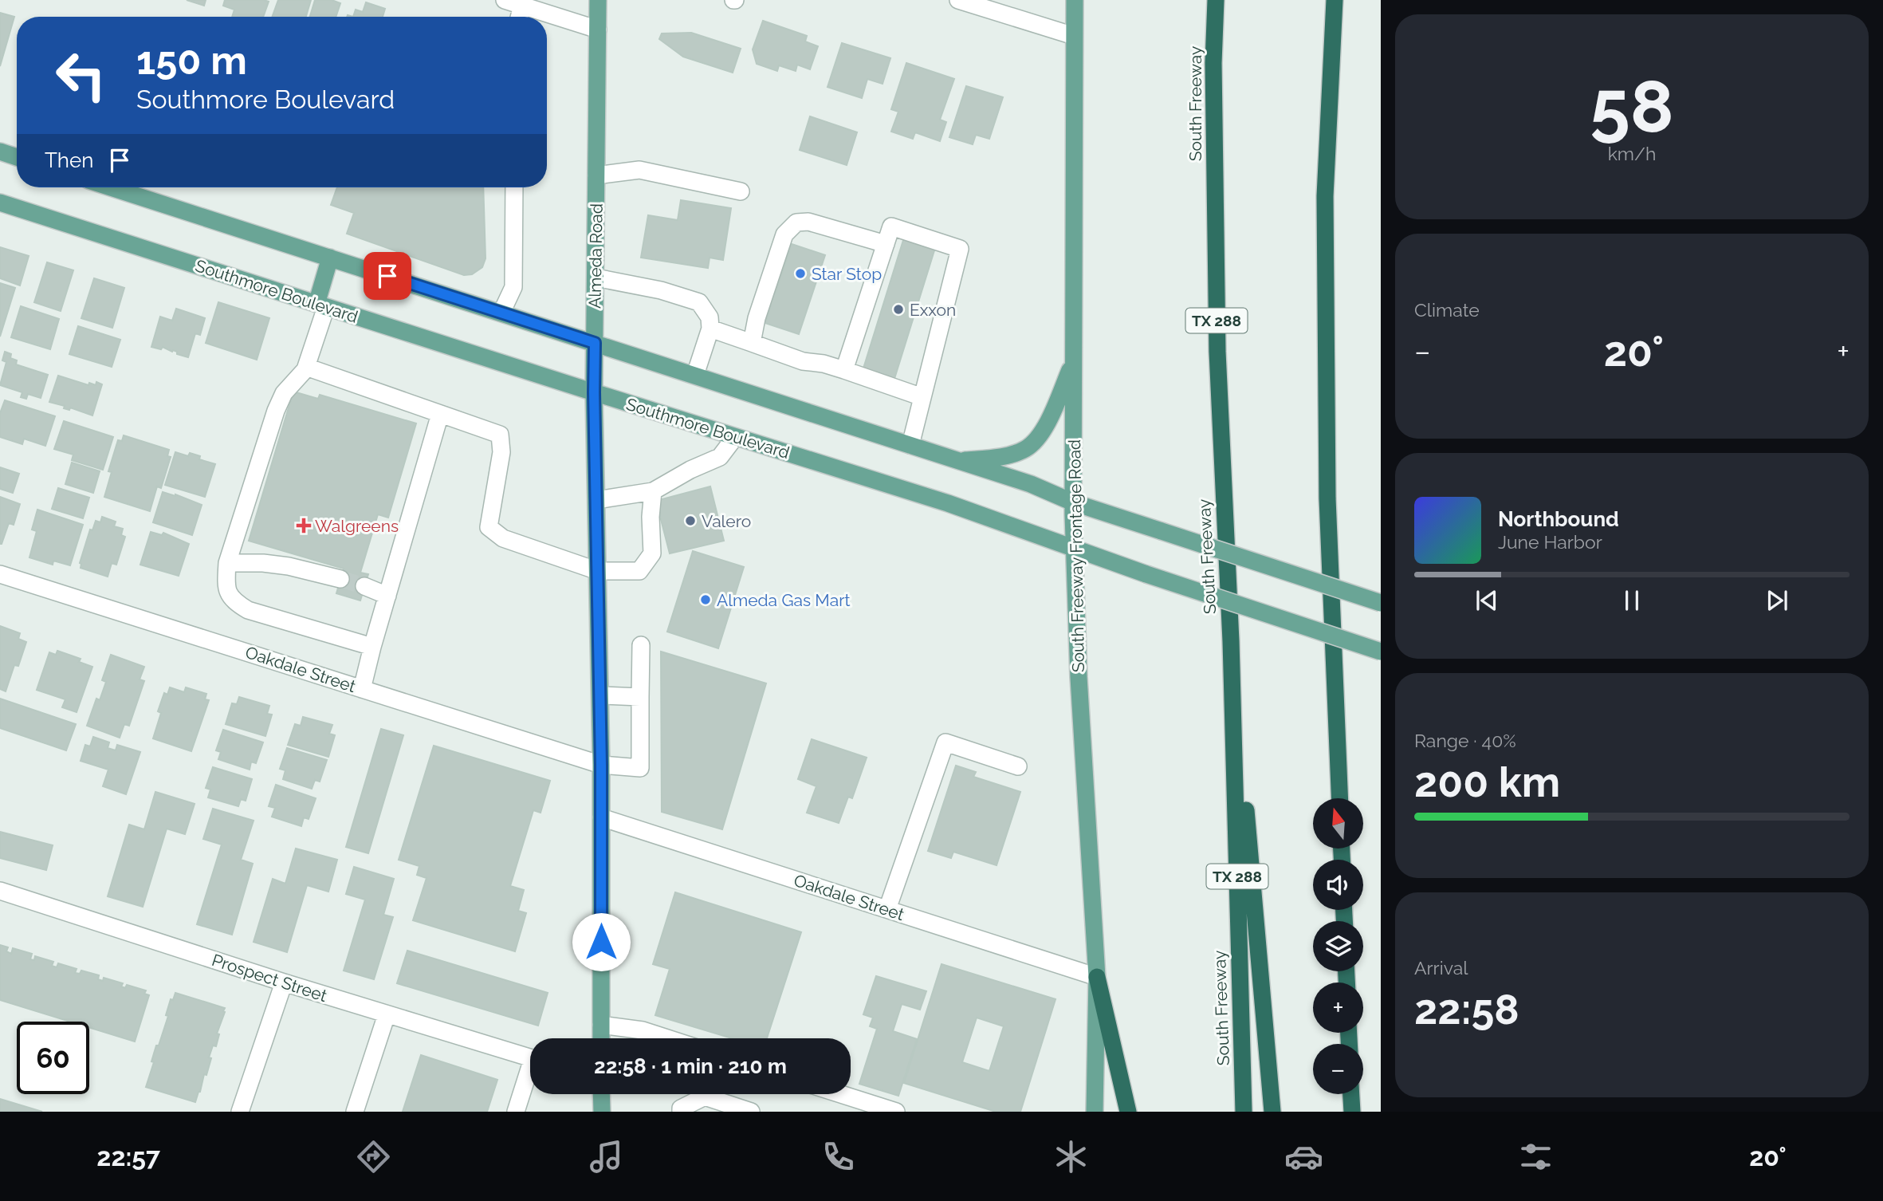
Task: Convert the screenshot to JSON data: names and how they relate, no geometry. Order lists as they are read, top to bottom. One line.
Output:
{"streets":{"highway":["South Freeway","TX 288"],"main road":["Almeda Road","Southmore Boulevard","South Freeway Frontage Road"],"street":["Oakdale Street","Prospect Street"]},"crossings":[["Almeda Road","Southmore Boulevard"],["Almeda Road","Oakdale Street"],["Southmore Boulevard","South Freeway Frontage Road"],["South Freeway Frontage Road","Oakdale Street"]],"places":{"other":["Star Stop","Exxon","Valero","Almeda Gas Mart"],"health":["Walgreens"]},"north":"top","page":{"tile":[["58","km/h"],"Climate",["Range · 40%","200 km"],["Arrival","22:58"]],"turn":["150 m","Southmore Boulevard"],"then":"Then","heat":["−","20°","+"],"song":["Northbound","June Harbor"],"map_buttons":["+","−"],"limit":"60","trip":"22:58 · 1 min · 210 m","tabs":["22:57","20°"]}}
